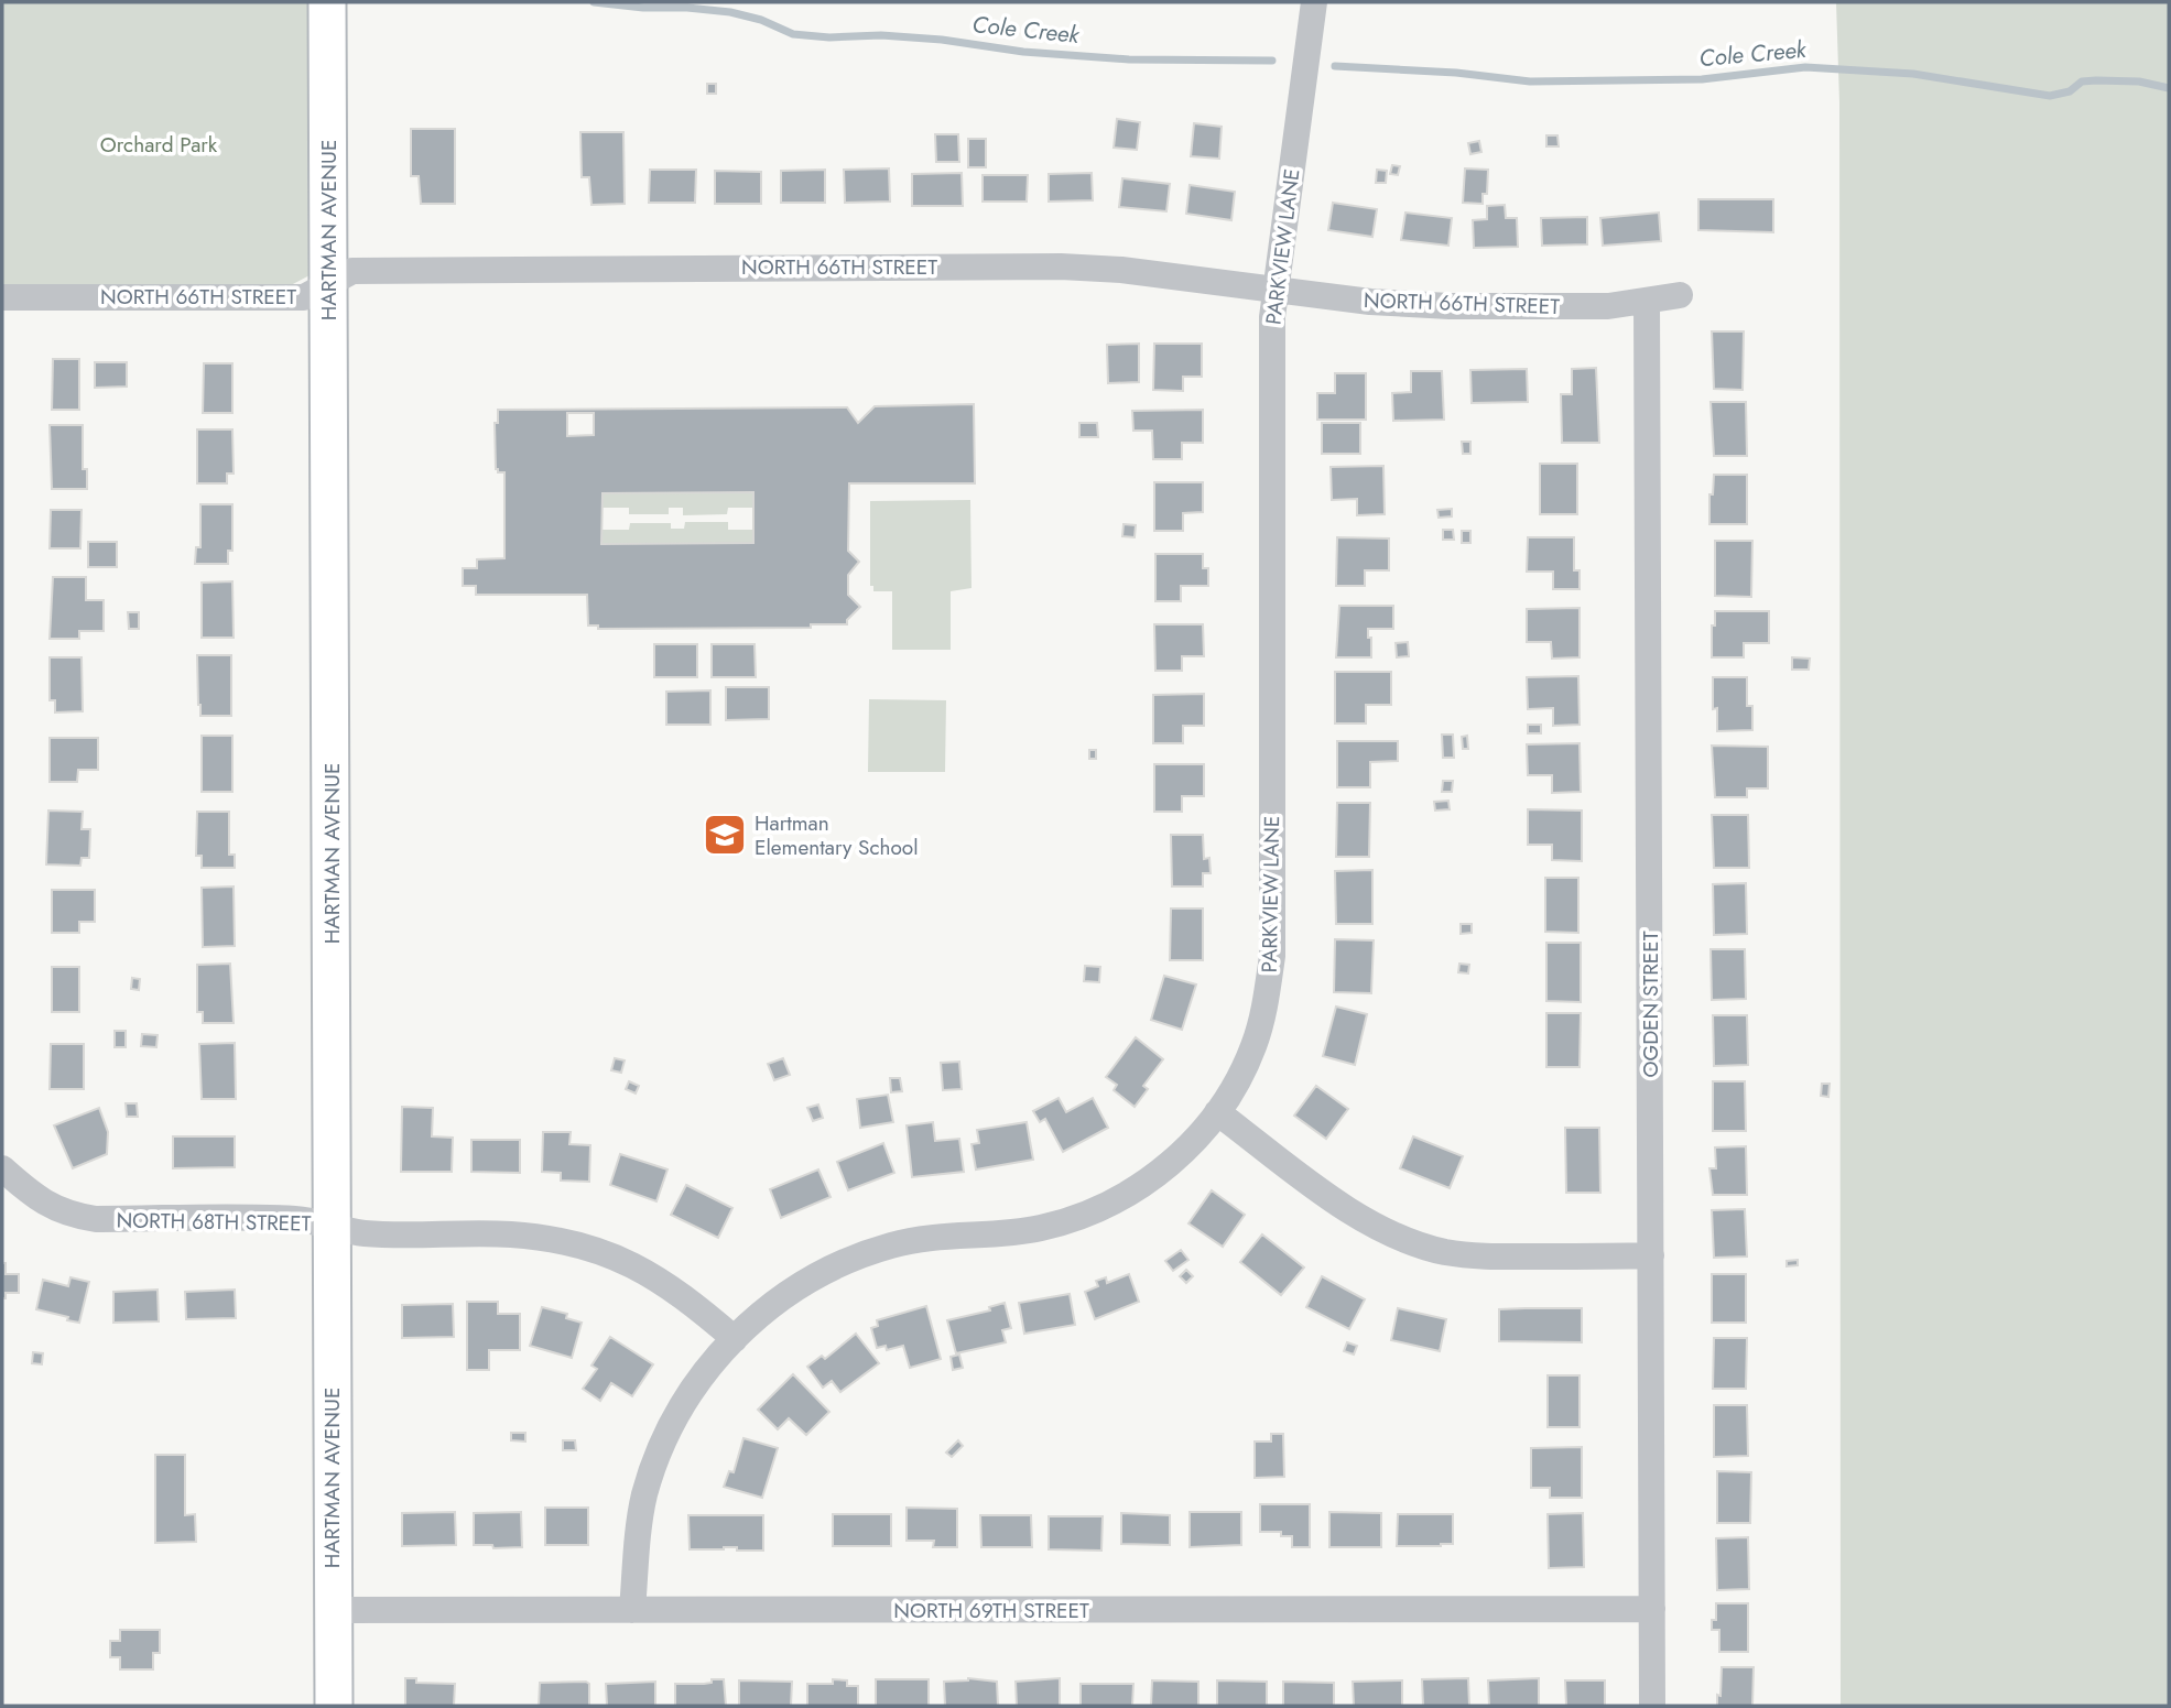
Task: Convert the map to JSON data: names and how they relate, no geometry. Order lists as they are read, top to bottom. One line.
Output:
{"streets":{"main road":["HARTMAN AVENUE"],"street":["PARKVIEW LANE","NORTH 66TH STREET","OGDEN STREET","NORTH 68TH STREET","NORTH 69TH STREET"]},"crossings":[["HARTMAN AVENUE","NORTH 66TH STREET"],["HARTMAN AVENUE","NORTH 68TH STREET"],["HARTMAN AVENUE","NORTH 69TH STREET"],["PARKVIEW LANE","NORTH 66TH STREET"],["PARKVIEW LANE","NORTH 68TH STREET"],["PARKVIEW LANE","NORTH 69TH STREET"],["NORTH 66TH STREET","OGDEN STREET"],["OGDEN STREET","NORTH 69TH STREET"]],"water":["Cole Creek"],"parks":["Orchard Park"],"places":{"school or university":["Hartman Elementary School"]}}
